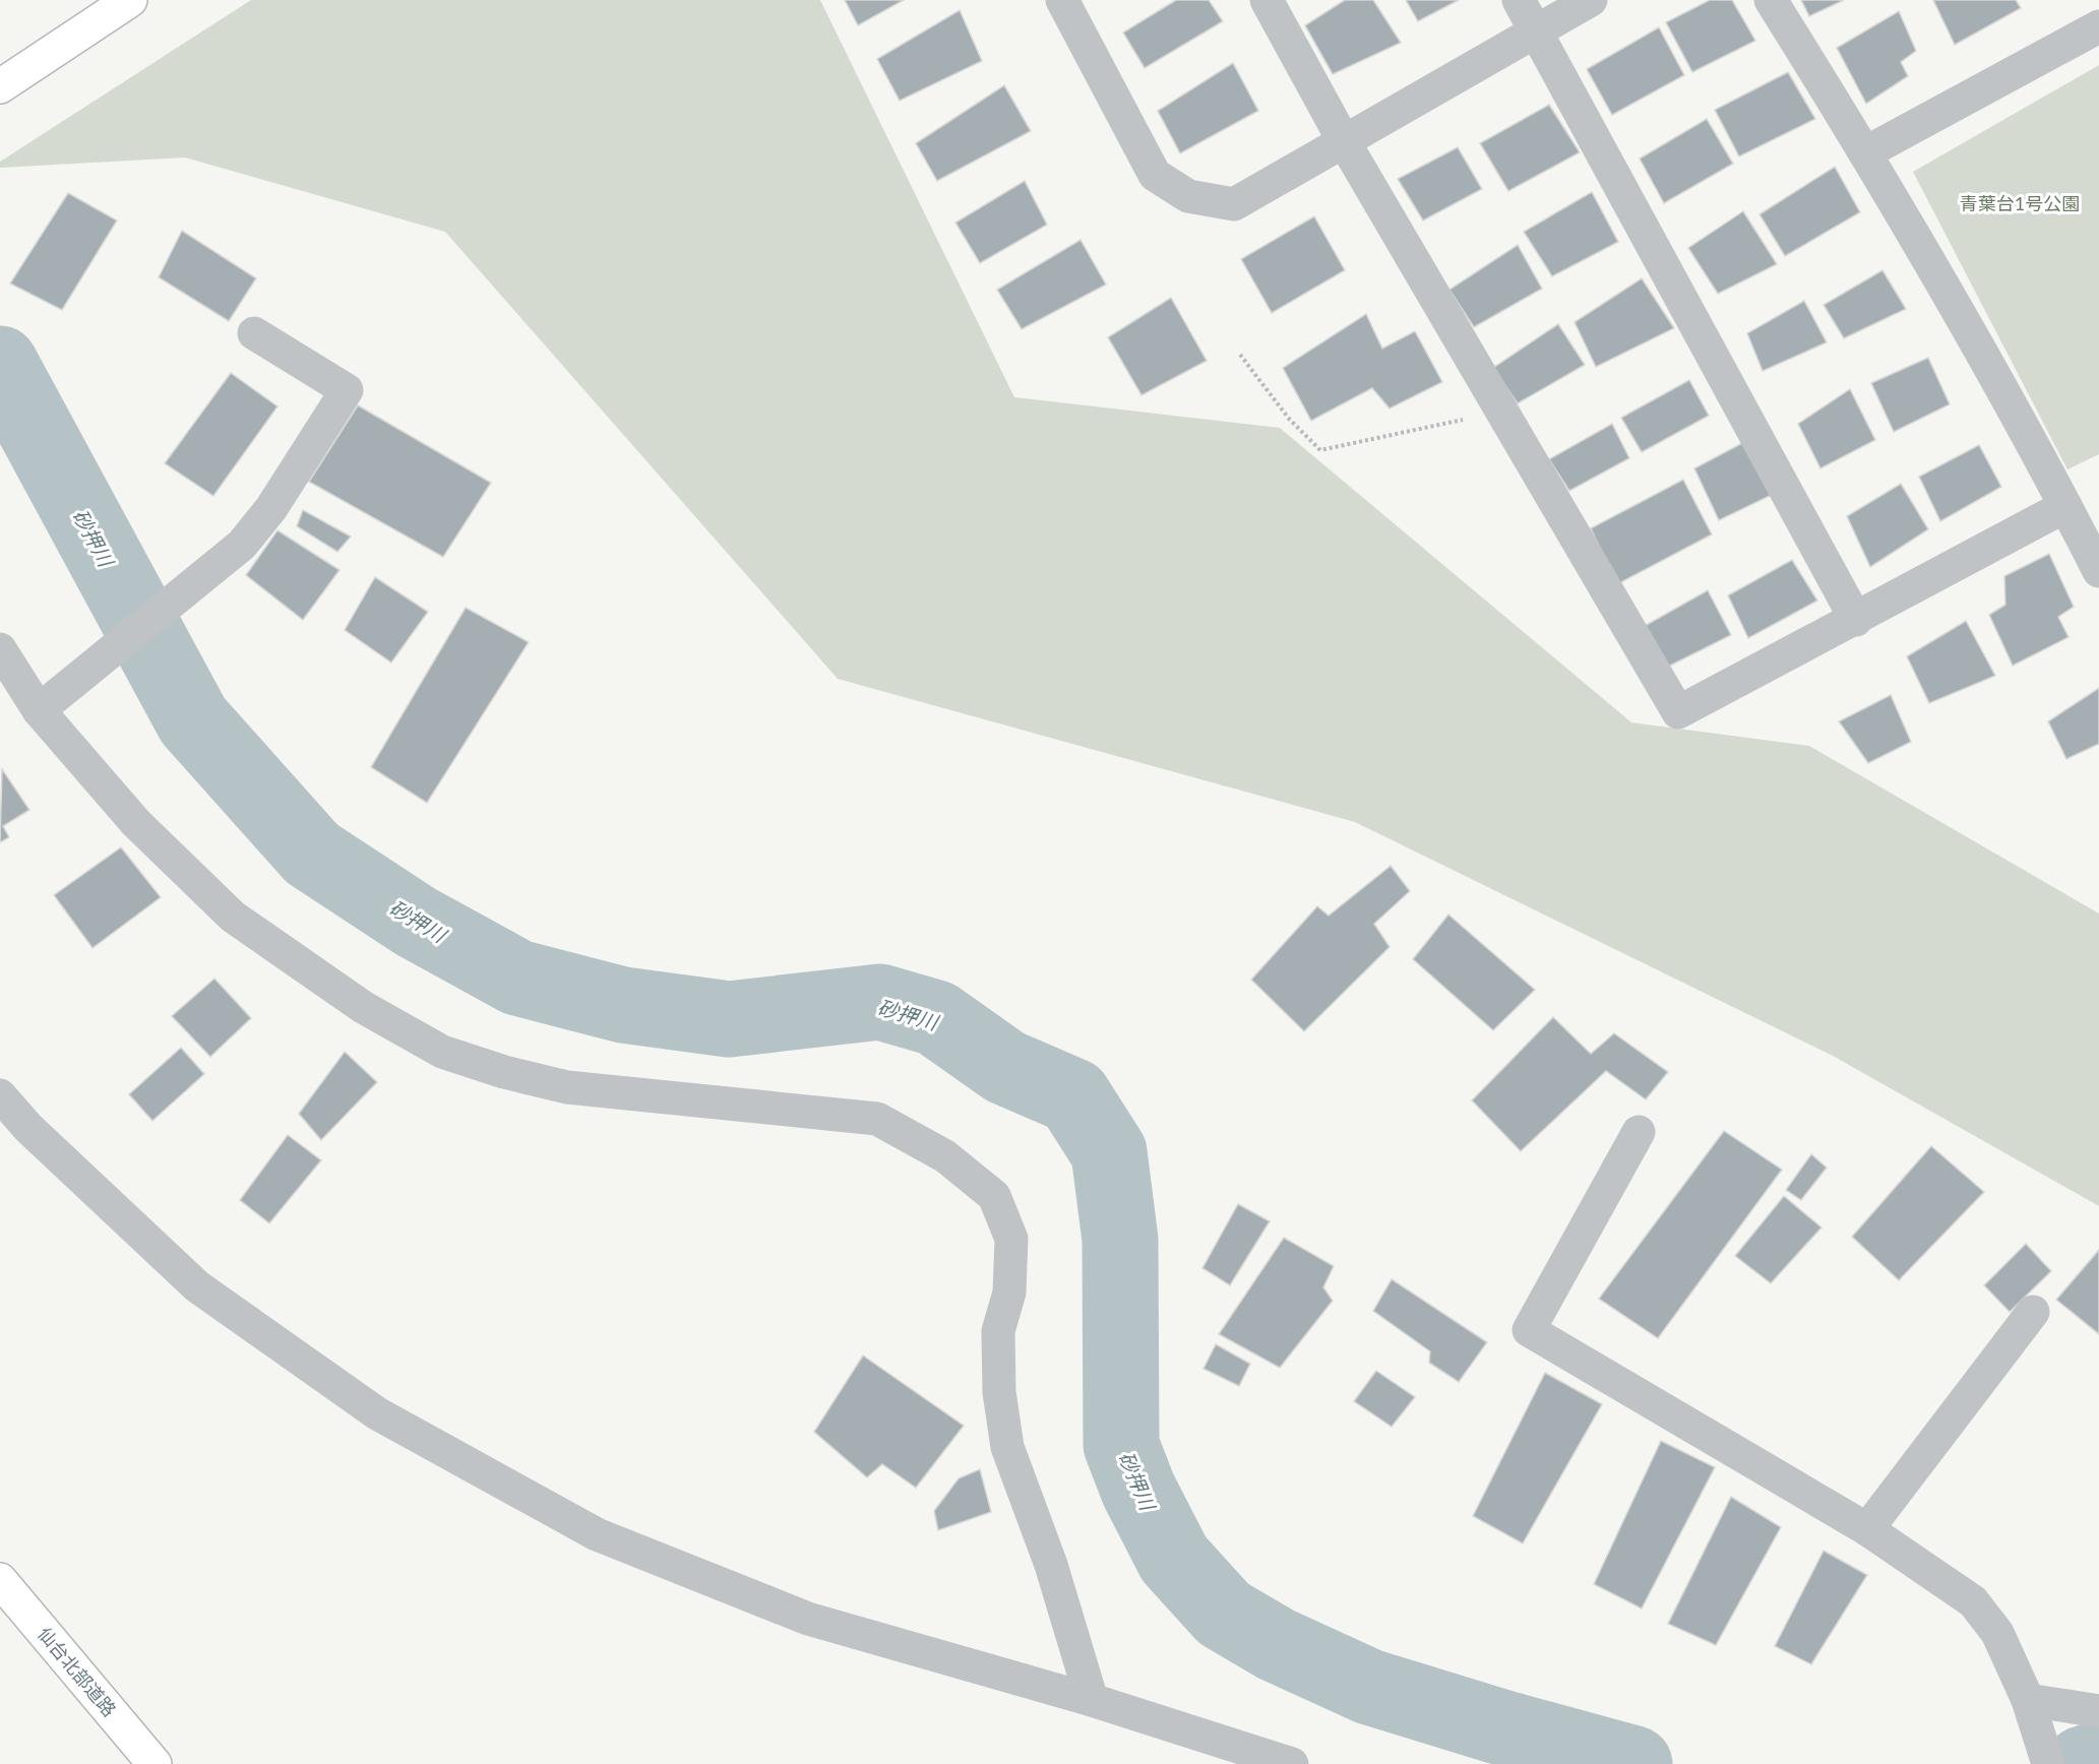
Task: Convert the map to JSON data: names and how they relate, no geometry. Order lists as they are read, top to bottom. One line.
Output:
{"streets":{"main road":["仙台北部道路"]},"water":["砂押川"],"parks":["青葉台1号公園"]}
